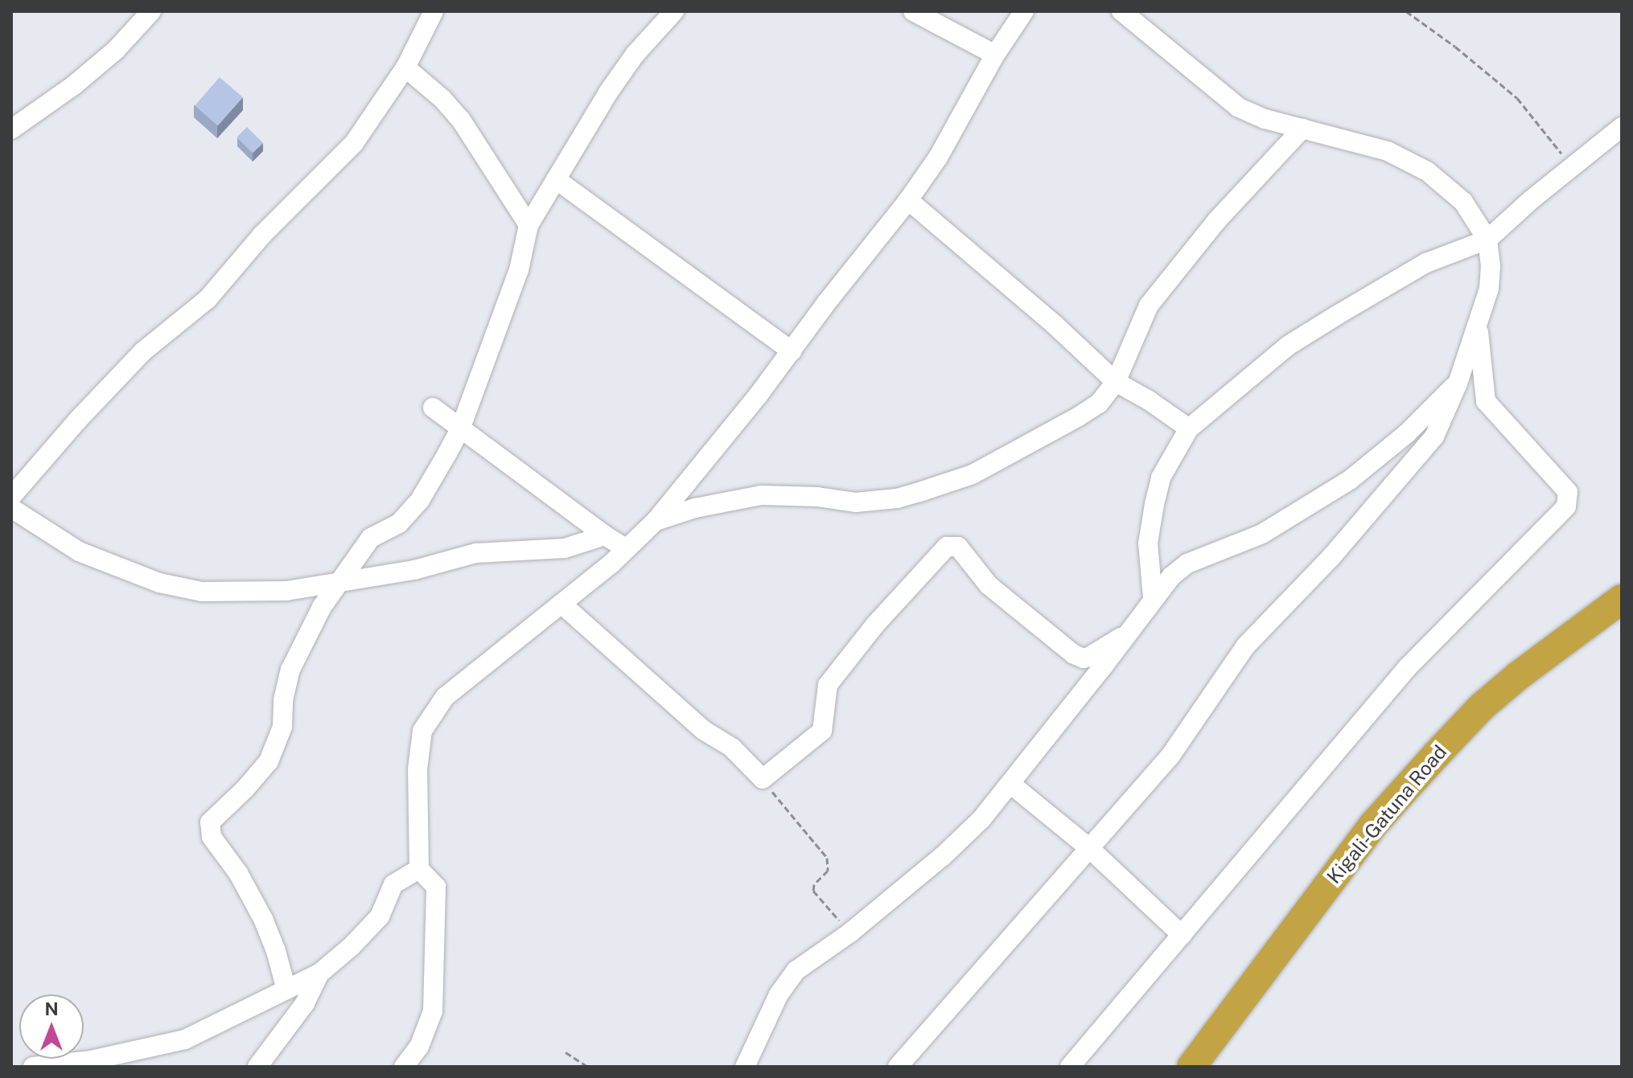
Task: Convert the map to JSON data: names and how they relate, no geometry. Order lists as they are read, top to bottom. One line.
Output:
{"streets":{"highway":["Kigali-Gatuna Road"]},"north":"top"}
